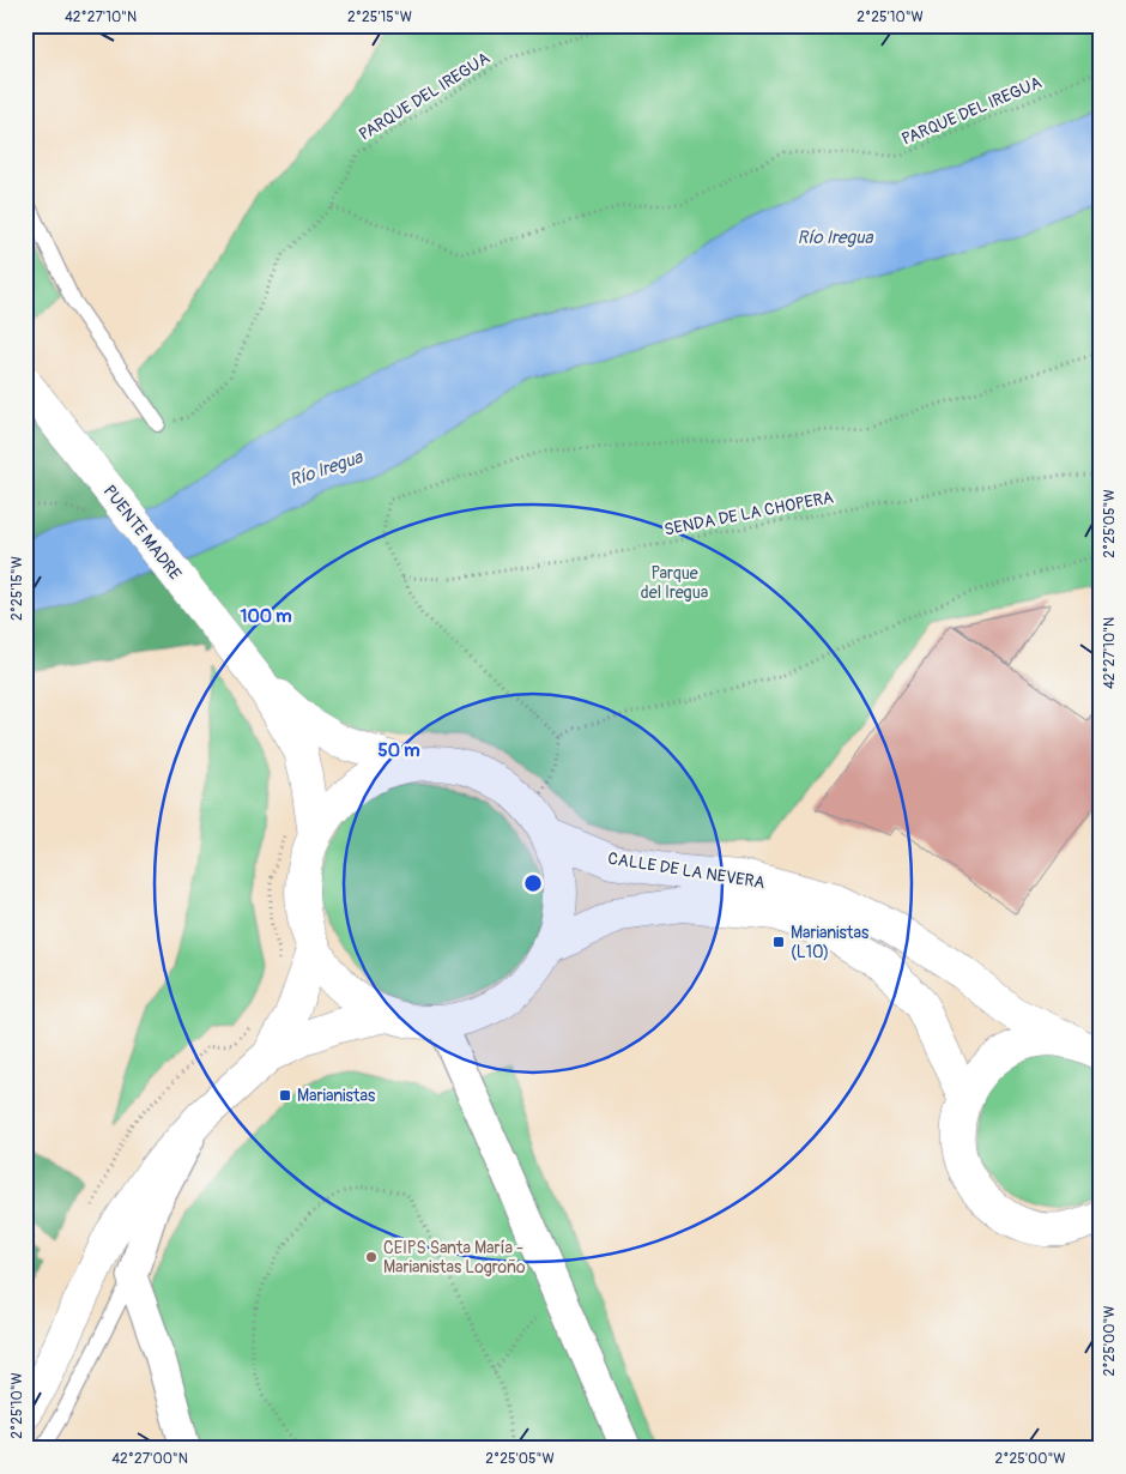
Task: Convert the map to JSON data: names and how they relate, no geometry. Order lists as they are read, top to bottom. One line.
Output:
{"streets":{"main road":["PUENTE MADRE","CALLE DE LA NEVERA"],"path":["PARQUE DEL IREGUA","SENDA DE LA CHOPERA"]},"water":["Río Iregua"],"parks":["Parque del Iregua"],"places":{"transit":["Marianistas (L10)","Marianistas"],"other":["CEIPS Santa María - Marianistas Logroño"]},"coordinates":["42°27'10\"N","2°25'15\"W","2°25'10\"W","2°25'05\"W","2°25'00\"W","42°27'00\"N"],"rings":["100 m","50 m"]}
